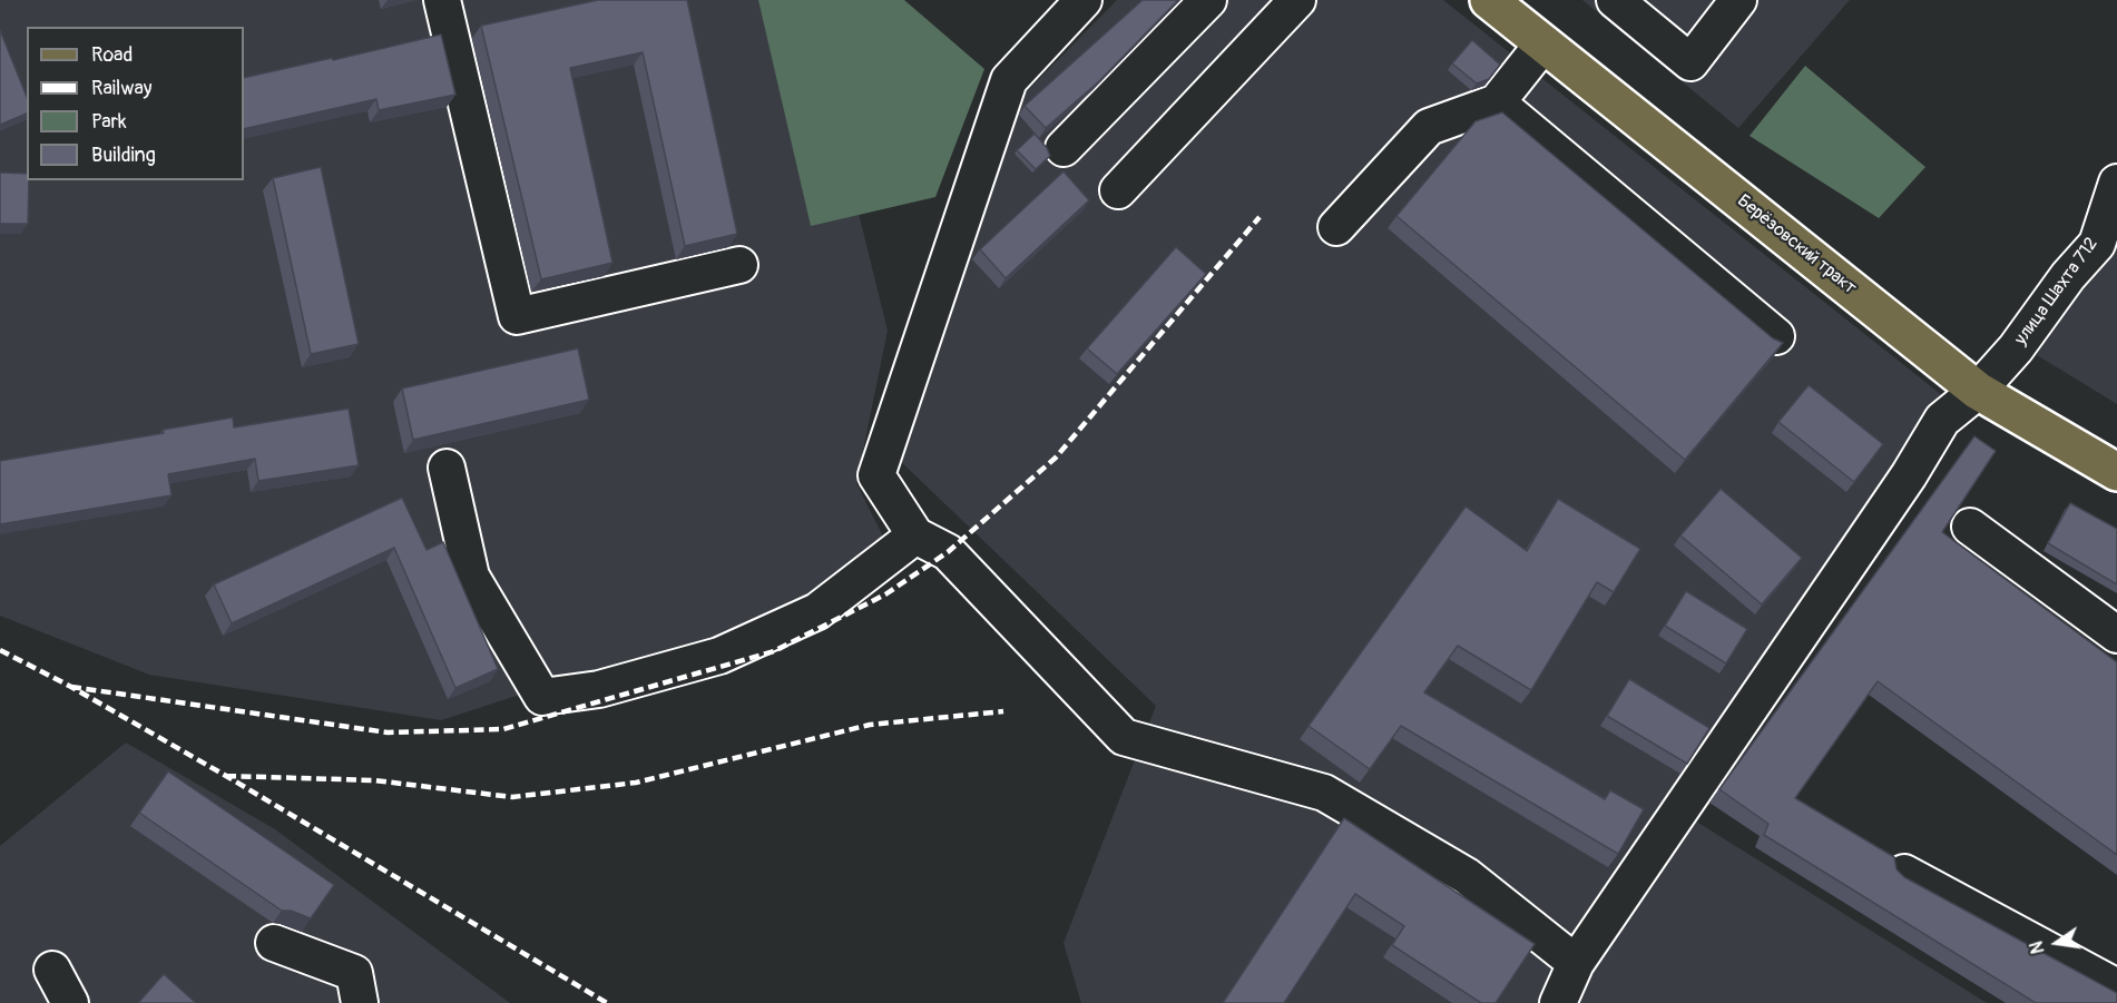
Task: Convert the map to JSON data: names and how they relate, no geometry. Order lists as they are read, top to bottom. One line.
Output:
{"streets":{"main road":["Берёзовский тракт"],"street":["улица Шахта 712"]},"crossings":[["Берёзовский тракт","улица Шахта 712"]],"legend":["Road","Railway","Park","Building"],"north":"left"}
